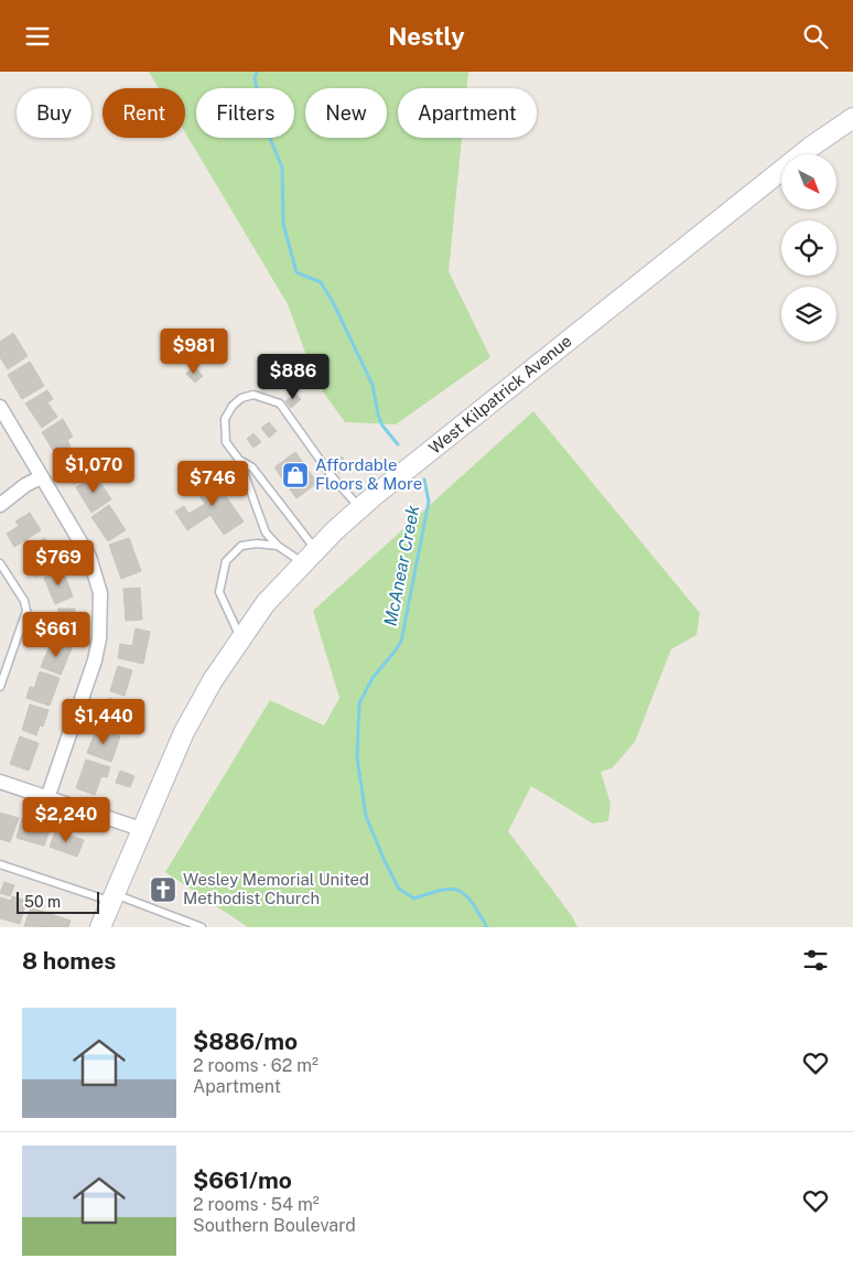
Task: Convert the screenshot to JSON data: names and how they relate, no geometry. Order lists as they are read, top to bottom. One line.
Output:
{"streets":{"main road":["West Kilpatrick Avenue"]},"water":["McAnear Creek"],"places":{"shop":["Affordable Floors & More"],"church":["Wesley Memorial United Methodist Church"]},"scale_bar":"50 m","north":"bottom right","page":{"header":"Nestly","chip":["Buy","Rent","Filters","New","Apartment"],"price":["$981","$886","$1,070","$746","$769","$661","$1,440","$2,240"],"scale":"50 m","heading":"8 homes","list":[{"name":"$886/mo","note":"2 rooms · 62 m² · Apartment"},{"name":"$661/mo","note":"2 rooms · 54 m² · Southern Boulevard"}]}}
